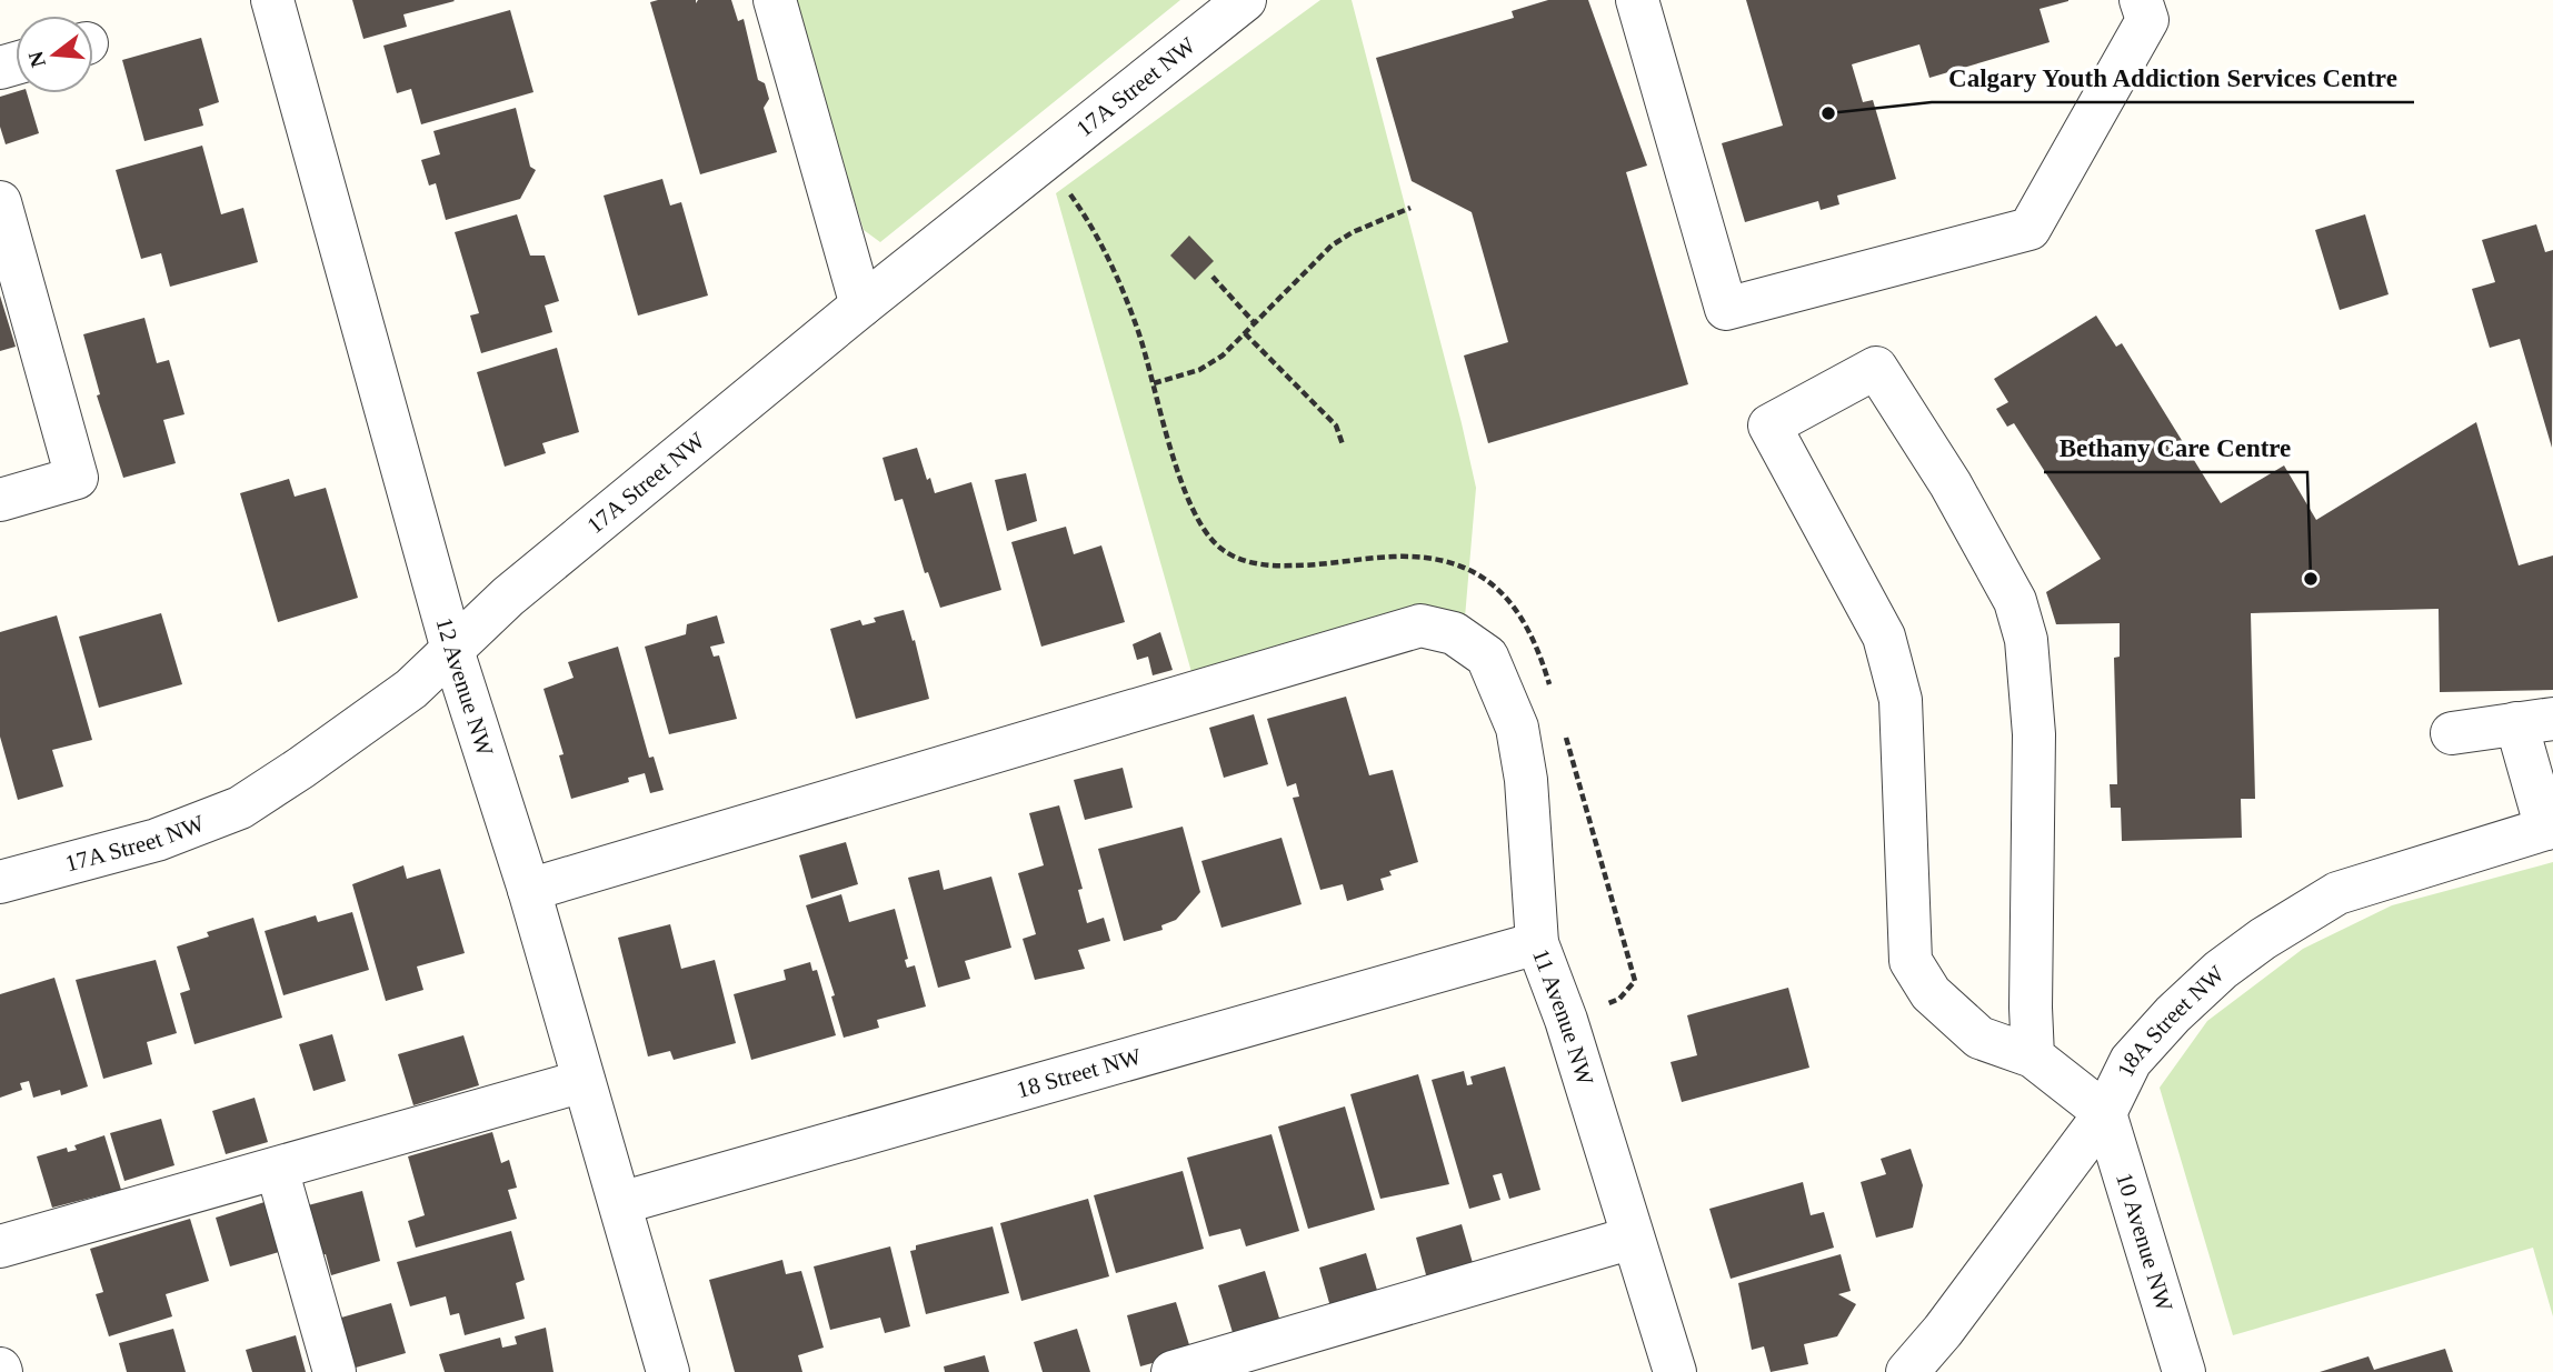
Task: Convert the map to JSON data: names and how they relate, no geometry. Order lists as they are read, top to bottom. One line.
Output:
{"streets":{"street":["17A Street NW","12 Avenue NW","11 Avenue NW","18A Street NW","18 Street NW","10 Avenue NW"]},"crossings":[["17A Street NW","12 Avenue NW"],["12 Avenue NW","11 Avenue NW"],["12 Avenue NW","18 Street NW"],["11 Avenue NW","18 Street NW"],["18A Street NW","10 Avenue NW"]],"places":["Calgary Youth Addiction Services Centre","Bethany Care Centre"],"north":"left"}
